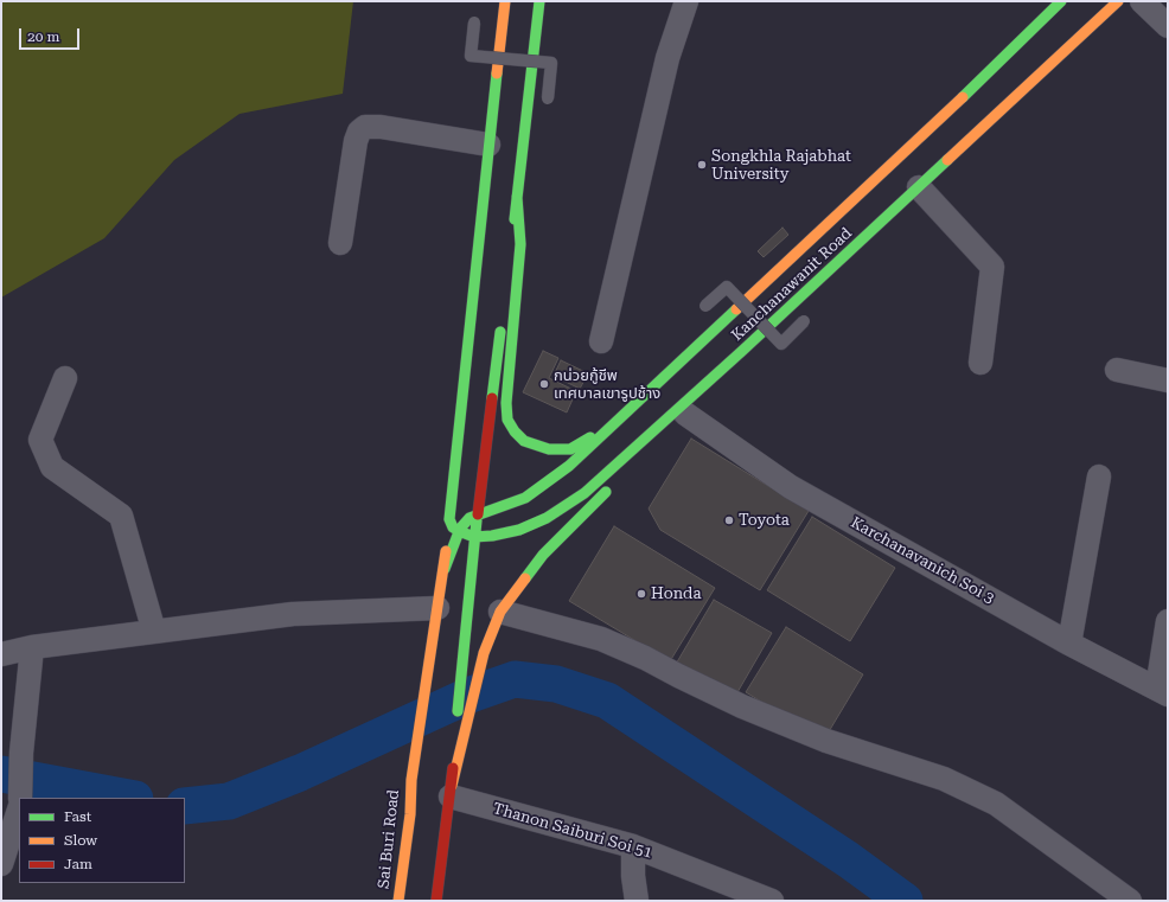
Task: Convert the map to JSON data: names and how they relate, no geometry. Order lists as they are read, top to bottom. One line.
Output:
{"streets":{"main road":["Kanchanawanit Road","Sai Buri Road"],"street":["Karchanavanich Soi 3","Thanon Saiburi Soi 51"]},"crossings":[["Kanchanawanit Road","Sai Buri Road"]],"places":["Songkhla Rajabhat University","กน่วยกู้ชีพ เทศบาลเขารูปช้าง","Toyota","Honda"],"legend":["Fast","Slow","Jam"],"scale_bar":"20 m"}
